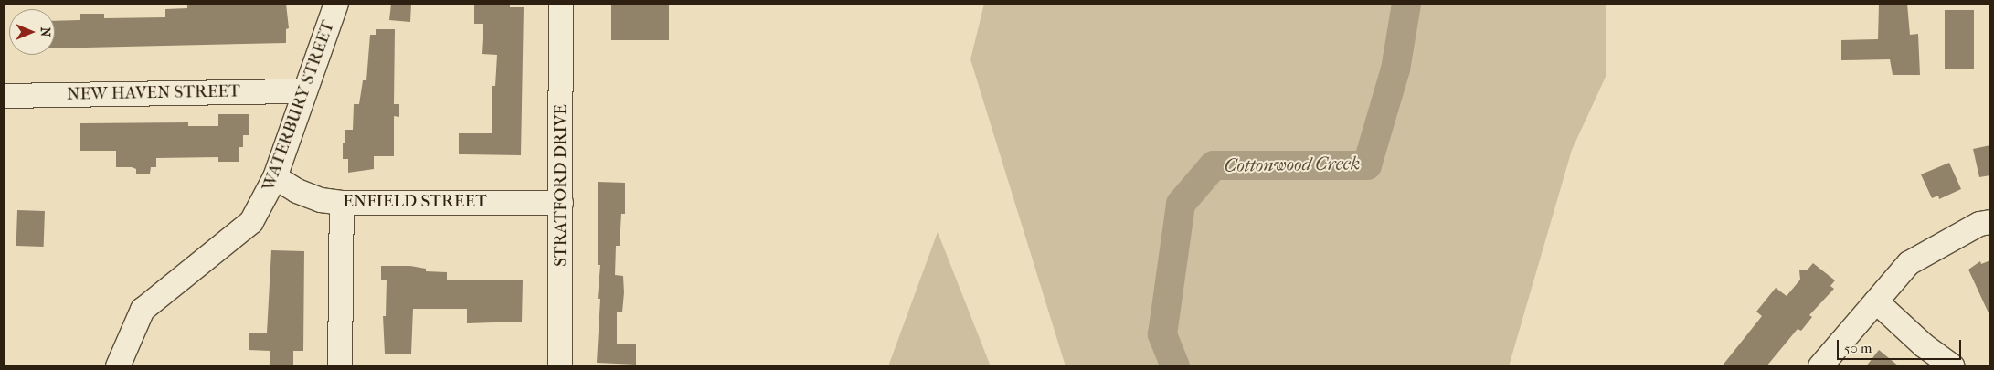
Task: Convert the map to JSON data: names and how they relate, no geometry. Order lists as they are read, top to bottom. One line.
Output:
{"streets":{"street":["NEW HAVEN STREET","WATERBURY STREET","STRATFORD DRIVE","ENFIELD STREET"]},"crossings":[["NEW HAVEN STREET","WATERBURY STREET"],["WATERBURY STREET","ENFIELD STREET"],["STRATFORD DRIVE","ENFIELD STREET"]],"water":["Cottonwood Creek"],"scale_bar":"50 m","north":"right"}
